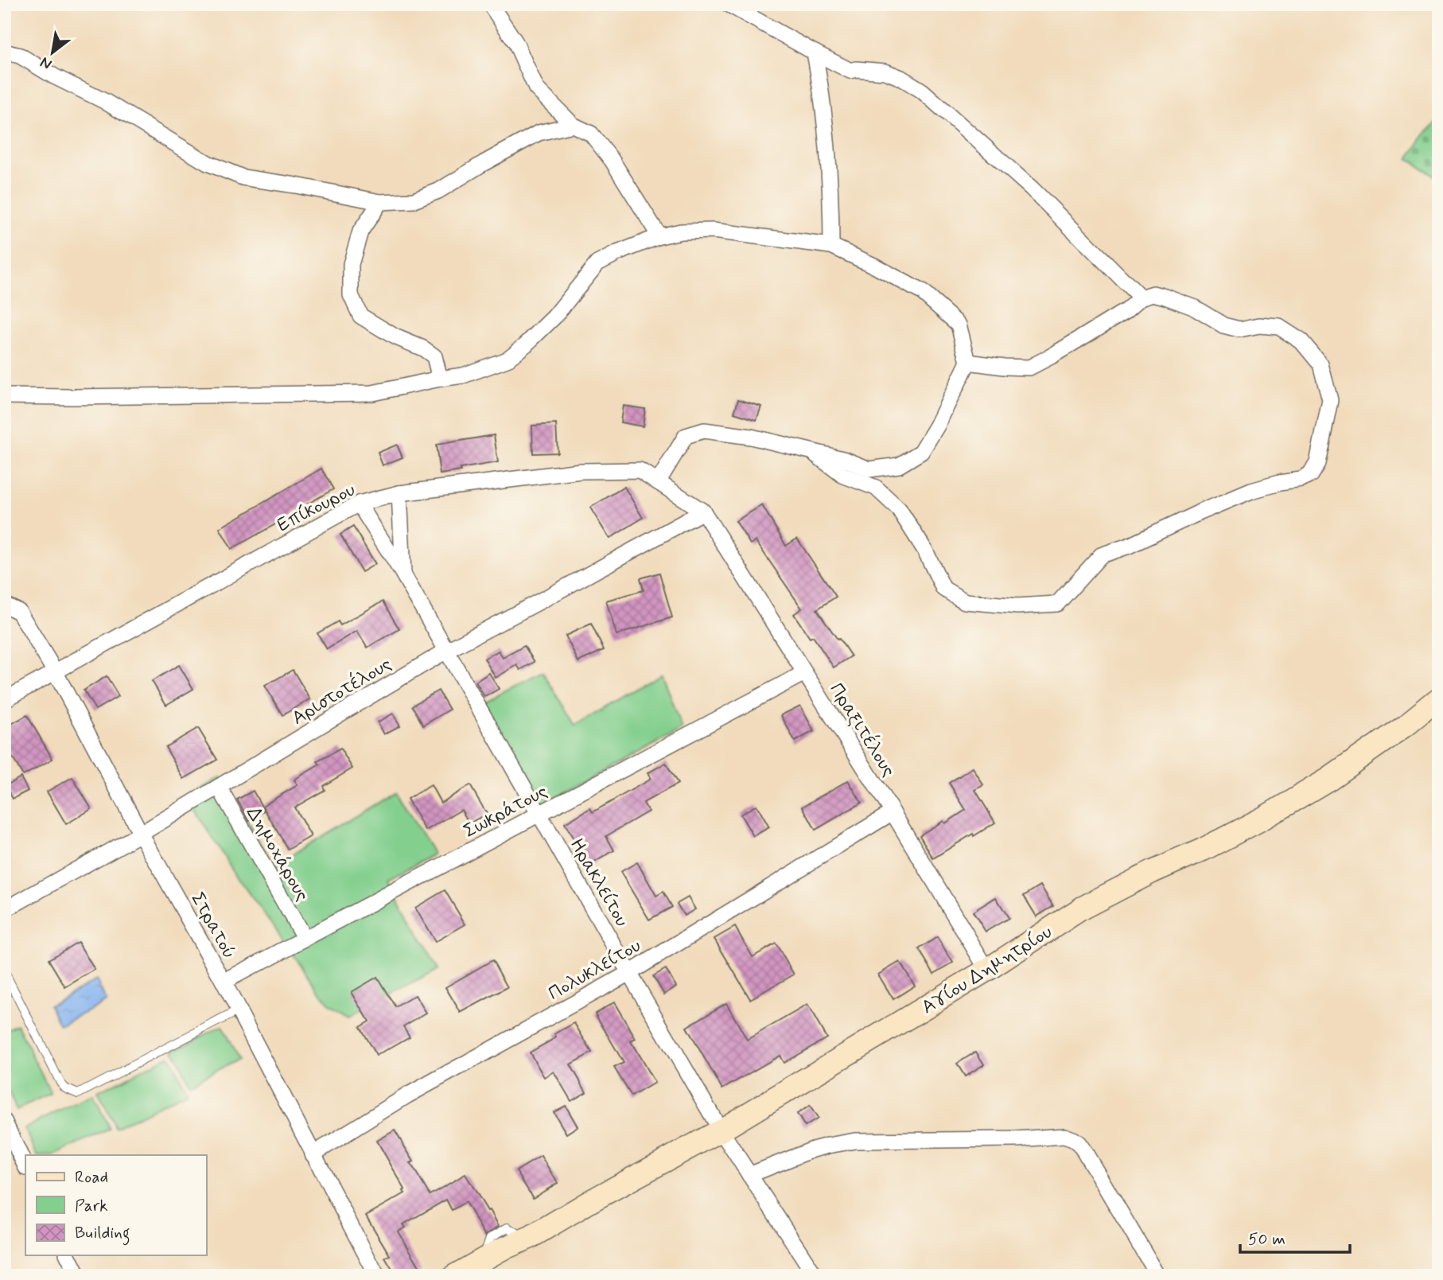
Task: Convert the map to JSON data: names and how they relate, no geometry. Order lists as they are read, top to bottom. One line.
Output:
{"streets":{"street":["Επίκουρου","Αριστοτέλους","Πραξιτέλους","Σωκράτους","Δημοχάρους","Ηρακλείτου","Στρατού","Πολυκλείτου","Αγίου Δημητρίου"]},"crossings":[["Επίκουρου","Αριστοτέλους"],["Επίκουρου","Πραξιτέλους"],["Επίκουρου","Ηρακλείτου"],["Επίκουρου","Στρατού"],["Αριστοτέλους","Πραξιτέλους"],["Αριστοτέλους","Δημοχάρους"],["Αριστοτέλους","Ηρακλείτου"],["Αριστοτέλους","Στρατού"],["Πραξιτέλους","Σωκράτους"],["Πραξιτέλους","Πολυκλείτου"],["Πραξιτέλους","Αγίου Δημητρίου"],["Σωκράτους","Δημοχάρους"],["Σωκράτους","Ηρακλείτου"],["Σωκράτους","Στρατού"],["Ηρακλείτου","Πολυκλείτου"],["Ηρακλείτου","Αγίου Δημητρίου"],["Στρατού","Πολυκλείτου"]],"legend":["Road","Park","Building"],"scale_bar":"50 m","north":"bottom left"}
